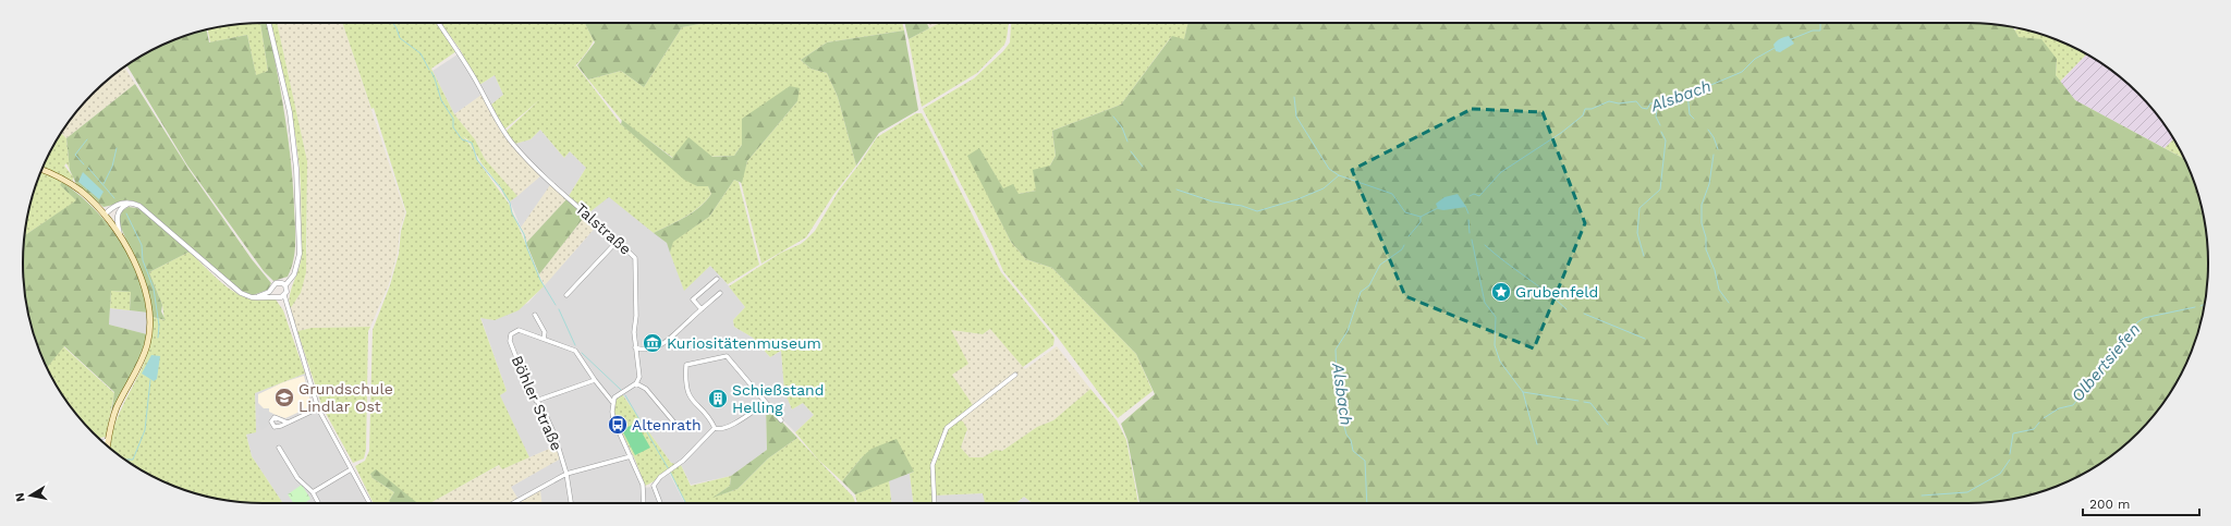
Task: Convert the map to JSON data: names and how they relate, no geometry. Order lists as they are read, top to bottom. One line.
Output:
{"streets":{"street":["Talstraße","Böhler Straße"]},"water":["Alsbach","Olbertsiefen"],"places":{"place":["Grubenfeld"],"museum":["Kuriositätenmuseum"],"school or university":["Grundschule Lindlar Ost"],"building":["Schießstand Helling"],"bus stop":["Altenrath"]},"scale_bar":"200 m","north":"left"}
